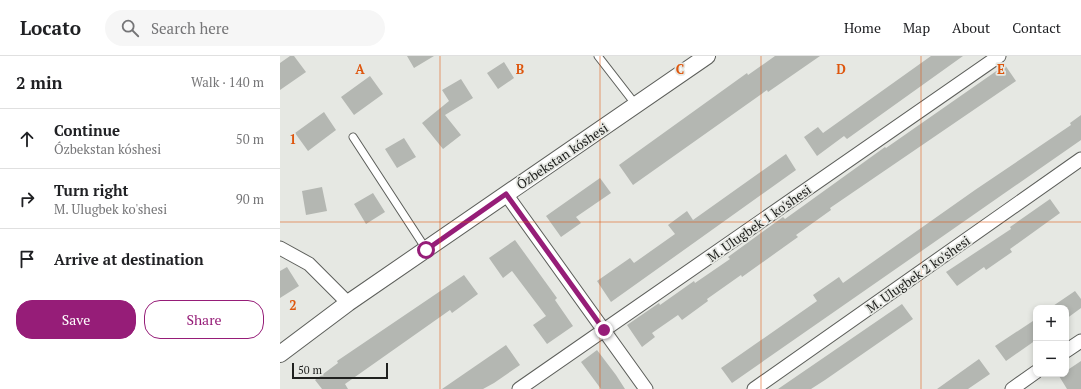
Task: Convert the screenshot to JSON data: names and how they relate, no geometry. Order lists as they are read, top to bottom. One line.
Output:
{"streets":{"street":["Ózbekstan kóshesi","M. Ulugbek 1 ko'shesi","M. Ulugbek 2 ko'shesi"]},"scale_bar":"50 m","page":{"header":"Locato","search":"Search here","nav":["Home","Map","About","Contact"],"heading":["2 min","Walk · 140 m"],"list":[["Continue","Ózbekstan kóshesi","50 m"],["Turn right","M. Ulugbek ko'shesi","90 m"],"Arrive at destination"],"buttons":["Save","Share"],"map_buttons":["+","−"],"scale":"50 m"},"grid":{"columns":["A","B","C","D","E"],"rows":["1","2"]}}
